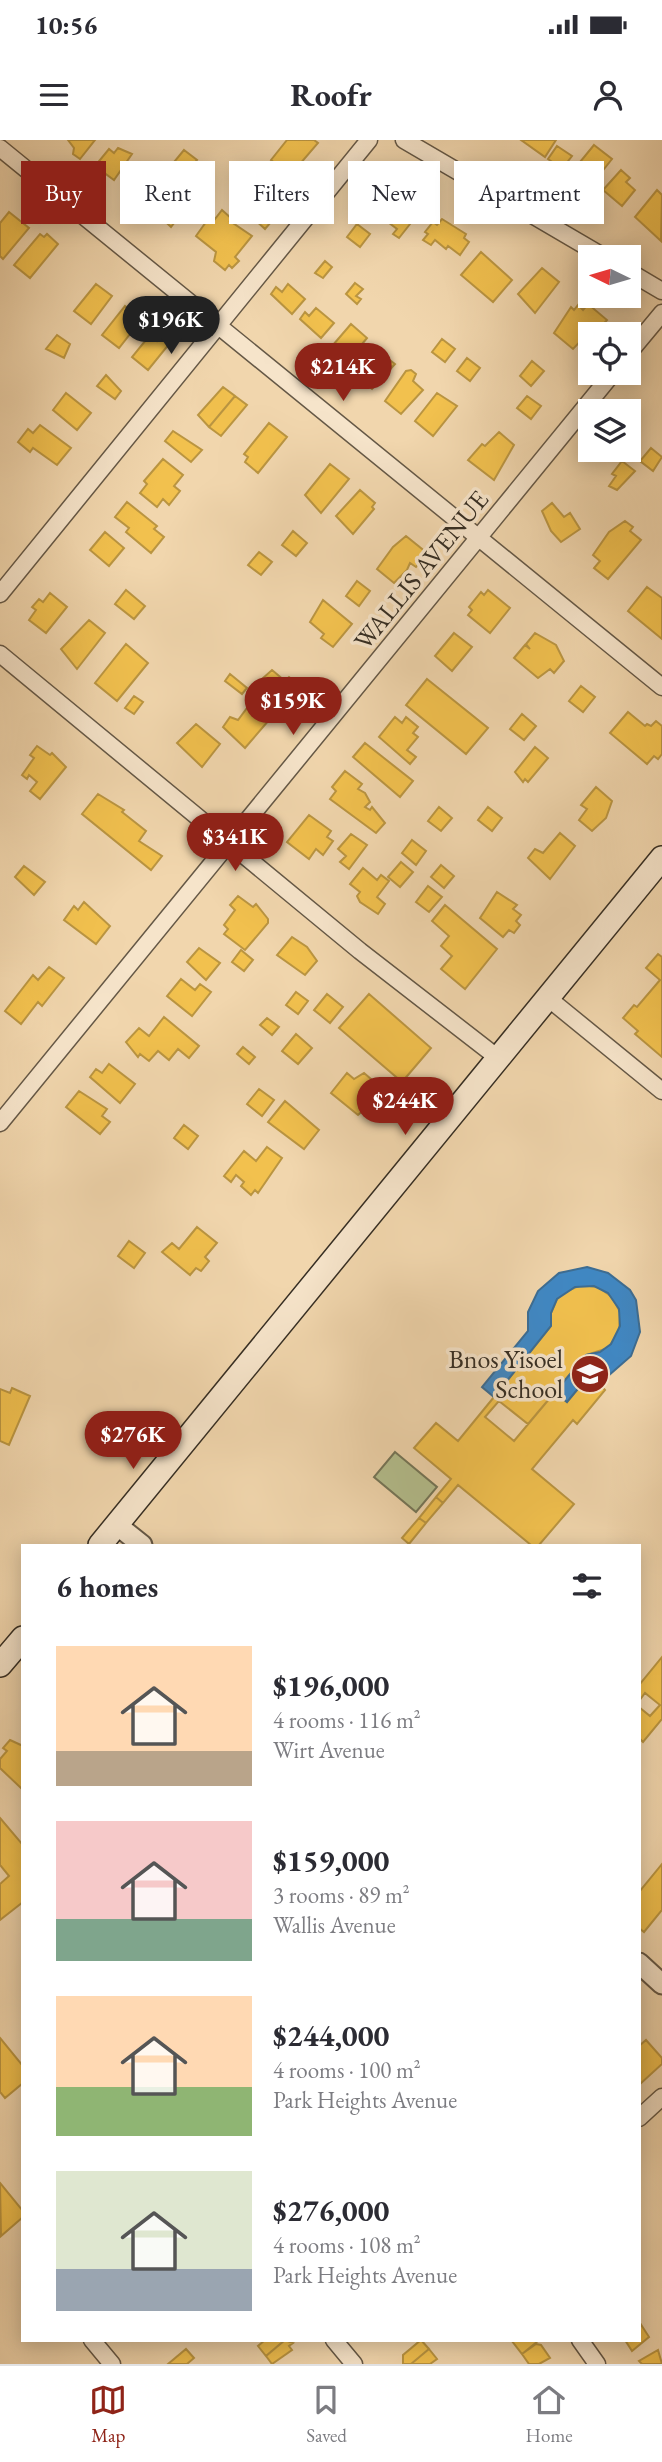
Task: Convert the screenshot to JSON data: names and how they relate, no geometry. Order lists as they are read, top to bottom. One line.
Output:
{"streets":{"street":["WALLIS AVENUE"]},"places":{"school or university":["Bnos Yisoel School"]},"north":"left","page":{"status":"10:56","header":"Roofr","chip":["Buy","Rent","Filters","New","Apartment"],"price":["$196K","$214K","$159K","$341K","$244K","$276K"],"heading":"6 homes","list":[{"name":"$196,000","note":"4 rooms · 116 m² · Wirt Avenue"},{"name":"$159,000","note":"3 rooms · 89 m² · Wallis Avenue"},{"name":"$244,000","note":"4 rooms · 100 m² · Park Heights Avenue"},{"name":"$276,000","note":"4 rooms · 108 m² · Park Heights Avenue"}],"tabs":["Map","Saved","Home"]}}
